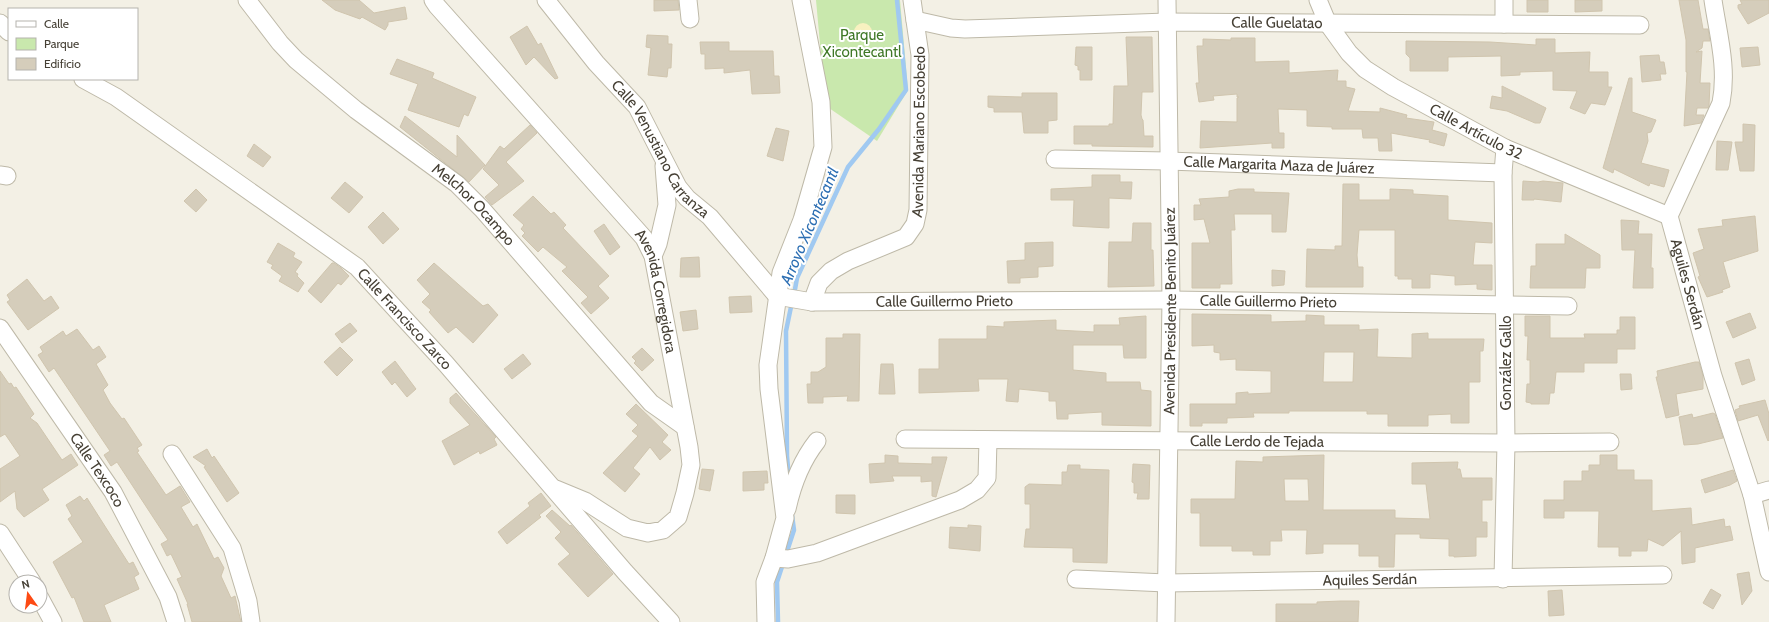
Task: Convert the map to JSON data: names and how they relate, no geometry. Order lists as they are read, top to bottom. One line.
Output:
{"streets":{"street":["Calle Guelatao","Calle Artículo 32","Avenida Mariano Escobedo","Calle Venustiano Carranza","Calle Margarita Maza de Juárez","Melchor Ocampo","Aguiles Serdán","Avenida Corregidora","Calle Guillermo Prieto","Avenida Presidente Benito Juárez","Calle Francisco Zarco","González Gallo","Calle Lerdo de Tejada","Calle Texcoco","Aquiles Serdán"]},"crossings":[["Calle Guelatao","Calle Artículo 32"],["Calle Guelatao","Avenida Mariano Escobedo"],["Calle Guelatao","Avenida Presidente Benito Juárez"],["Calle Artículo 32","Aguiles Serdán"],["Calle Artículo 32","González Gallo"],["Avenida Mariano Escobedo","Calle Guillermo Prieto"],["Calle Venustiano Carranza","Calle Guillermo Prieto"],["Calle Margarita Maza de Juárez","Avenida Presidente Benito Juárez"],["Calle Margarita Maza de Juárez","González Gallo"],["Melchor Ocampo","Avenida Corregidora"],["Avenida Corregidora","Calle Francisco Zarco"],["Calle Guillermo Prieto","Avenida Presidente Benito Juárez"],["Calle Guillermo Prieto","González Gallo"],["Avenida Presidente Benito Juárez","Calle Lerdo de Tejada"],["Avenida Presidente Benito Juárez","Aquiles Serdán"],["González Gallo","Calle Lerdo de Tejada"],["González Gallo","Aquiles Serdán"]],"water":["Arroyo Xicontecantl"],"parks":["Parque Xicontecantl"],"legend":["Calle","Parque","Edificio"],"north":"top"}
